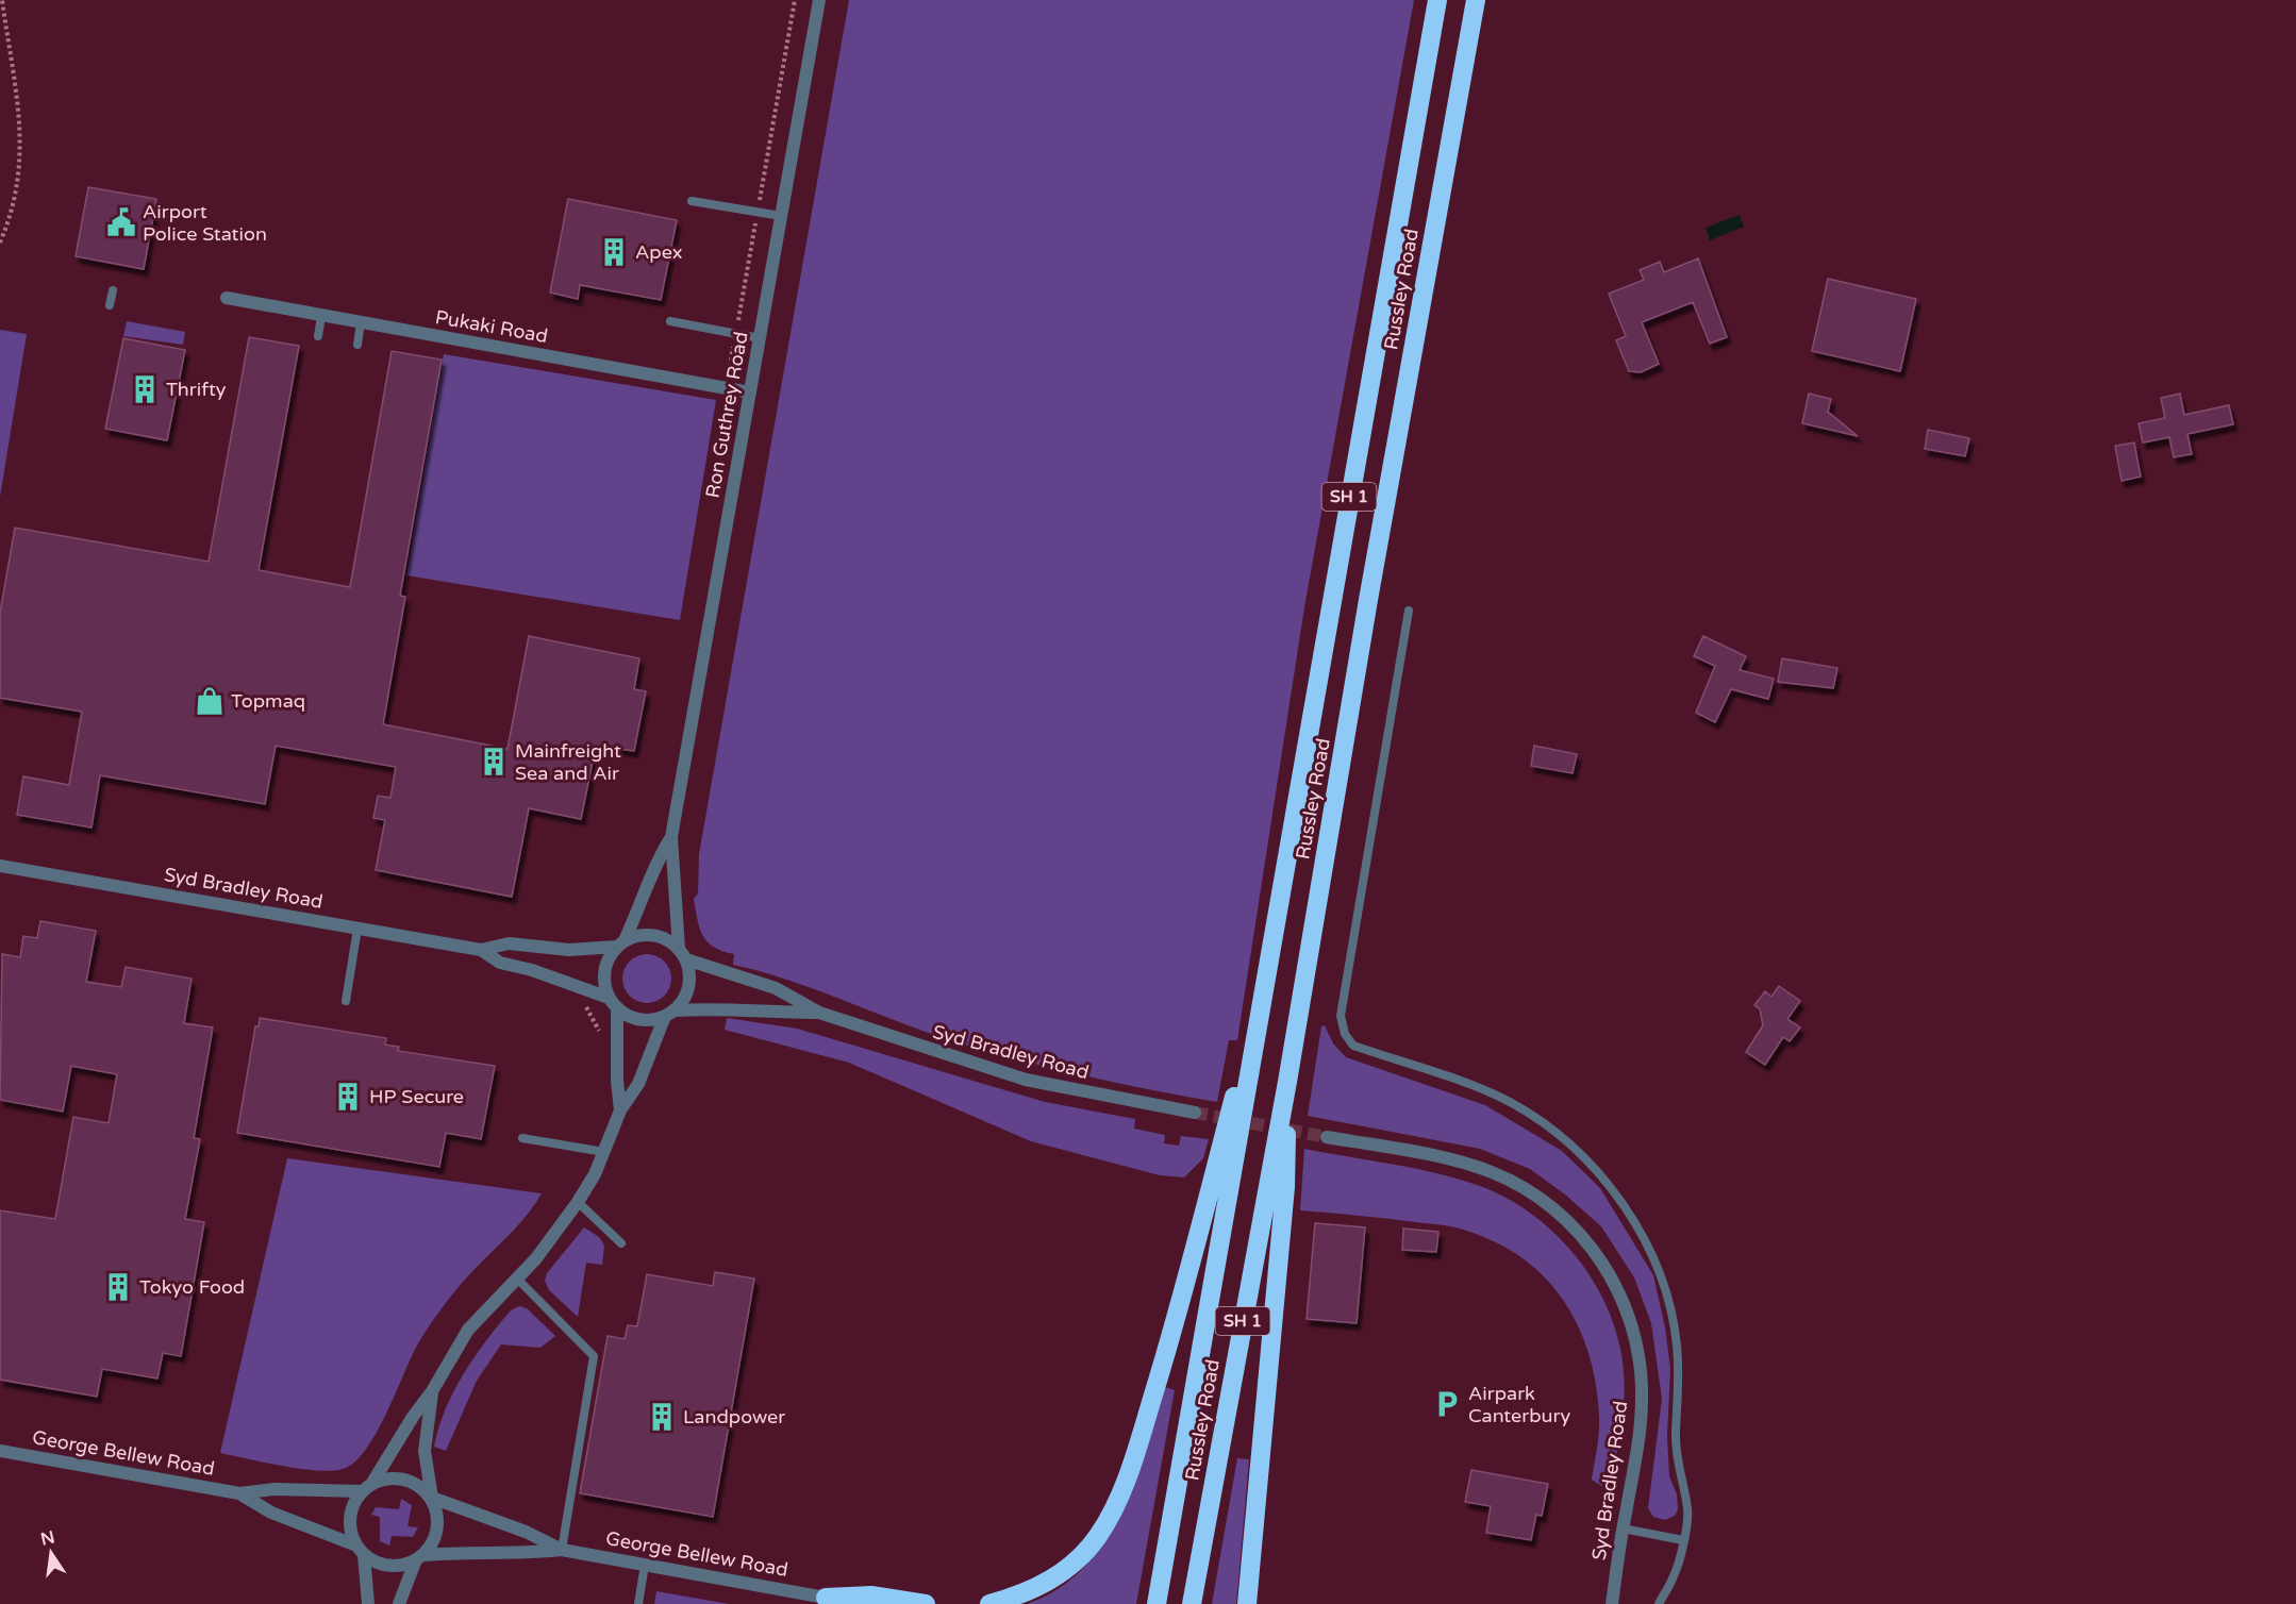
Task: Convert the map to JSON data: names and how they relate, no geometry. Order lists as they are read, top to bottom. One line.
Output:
{"streets":{"highway":["Russley Road","SH 1"],"street":["Pukaki Road","Ron Guthrey Road","Syd Bradley Road","George Bellew Road"]},"crossings":[["Pukaki Road","Ron Guthrey Road"],["Ron Guthrey Road","Syd Bradley Road"]],"places":{"public building":["Airport Police Station"],"building":["Apex","Thrifty","Mainfreight Sea and Air","HP Secure","Tokyo Food","Landpower"],"shop":["Topmaq"],"parking":["Airpark Canterbury"]},"north":"top"}
